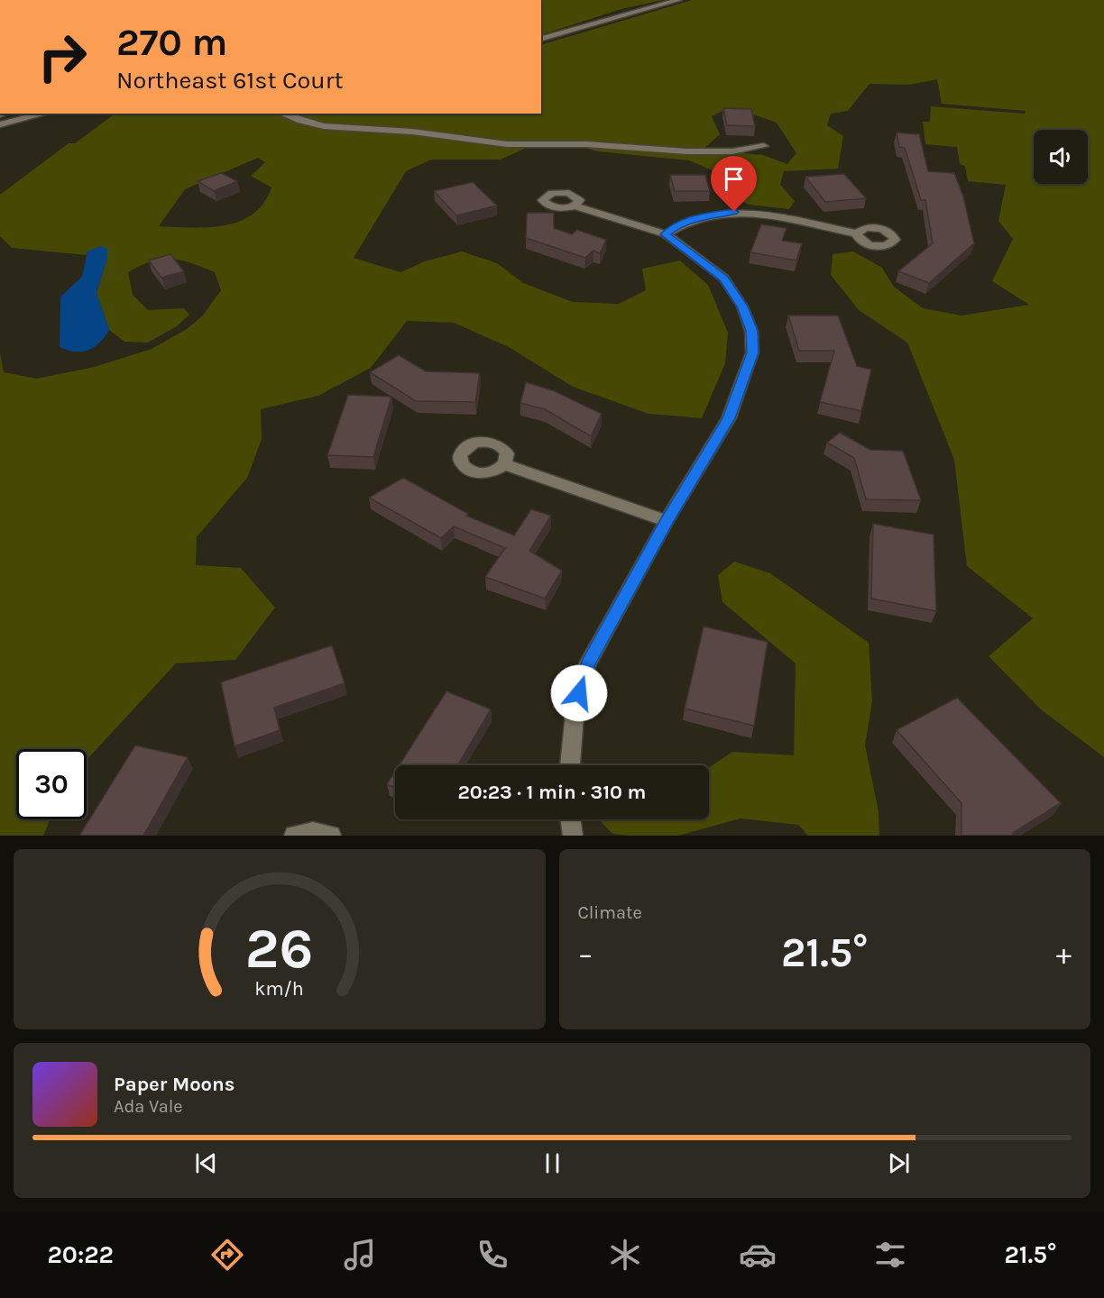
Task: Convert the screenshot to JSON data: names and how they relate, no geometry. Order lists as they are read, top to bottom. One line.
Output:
{"page":{"turn":["270 m","Northeast 61st Court"],"limit":"30","trip":"20:23 · 1 min · 310 m","tile":"Climate","heat":["−","21.5°","+"],"song":["Paper Moons","Ada Vale"],"tabs":["20:22","21.5°"],"gauge":["26","km/h"]}}
